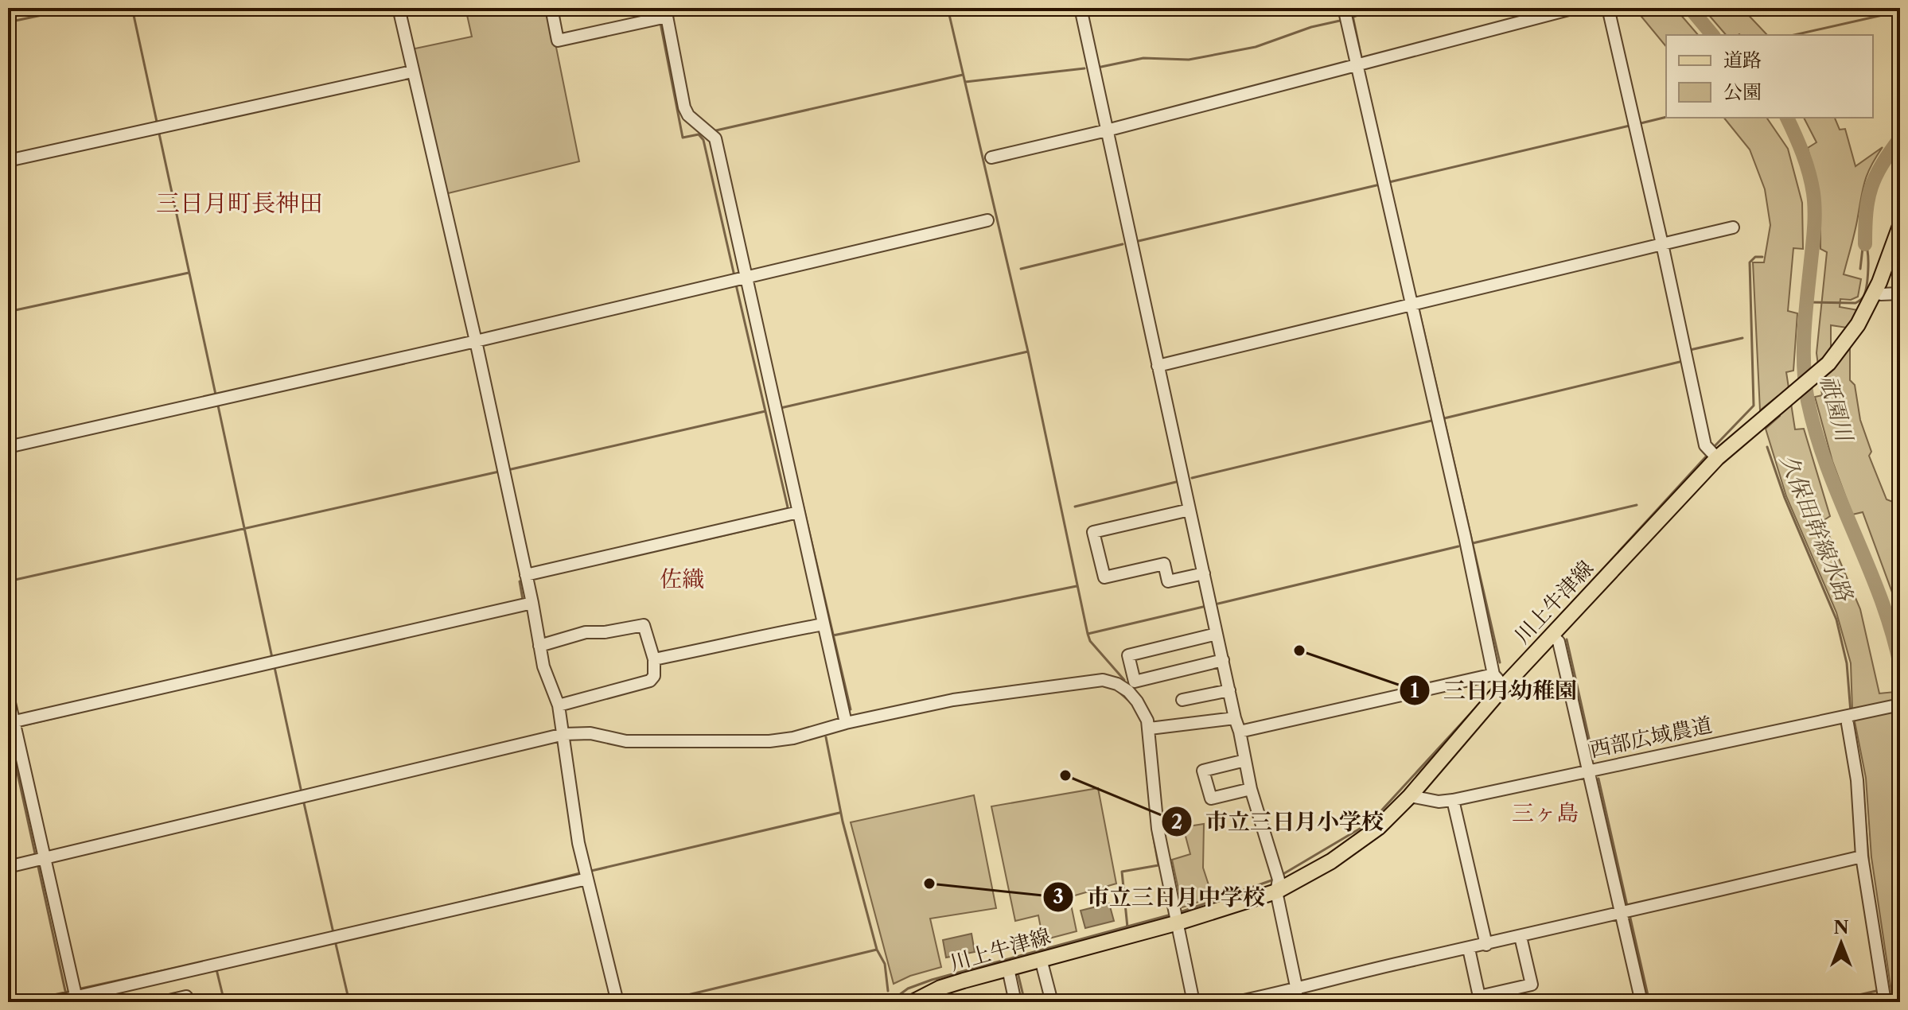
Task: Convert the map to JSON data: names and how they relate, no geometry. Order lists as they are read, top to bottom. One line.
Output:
{"streets":{"main road":["川上牛津線"],"street":["西部広域農道"]},"crossings":[["川上牛津線","西部広域農道"]],"districts":["三日月町長神田","佐織","三ヶ島"],"water":["祇園川","久保田幹線水路"],"places":["三日月幼稚園","市立三日月小学校","市立三日月中学校"],"legend":["道路","公園"],"north":"top"}
